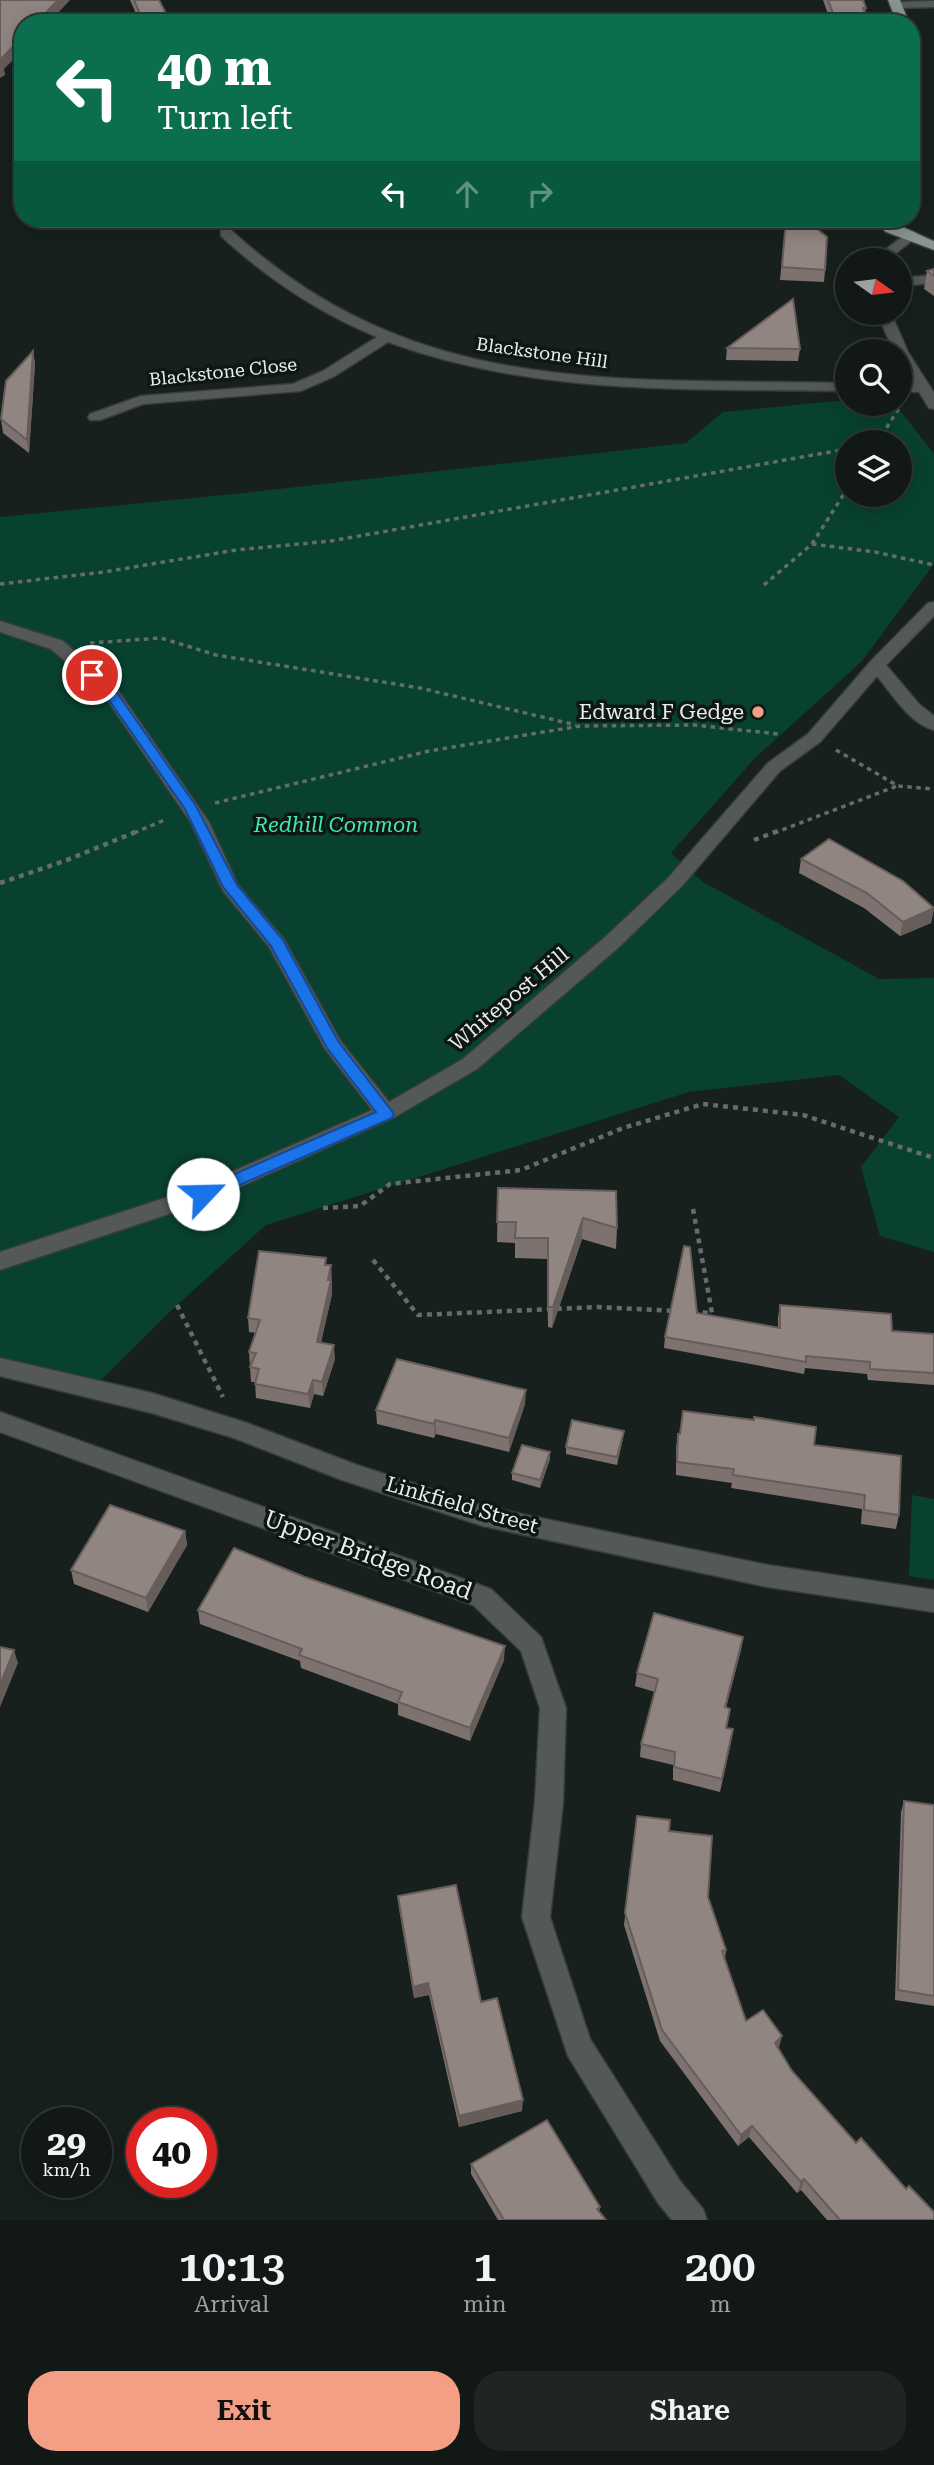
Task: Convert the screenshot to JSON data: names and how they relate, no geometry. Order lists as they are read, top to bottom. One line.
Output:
{"streets":{"street":["Blackstone Hill","Blackstone Close","Whitepost Hill","Linkfield Street","Upper Bridge Road"]},"crossings":[["Blackstone Hill","Blackstone Close"]],"parks":["Redhill Common"],"places":["Edward F Gedge"],"north":"right","page":{"turn":["40 m","Turn left"],"speed":"29 km/h","limit":"40","eta":["10:13","Arrival","1","min","200","m"],"buttons":["Exit","Share"]}}
